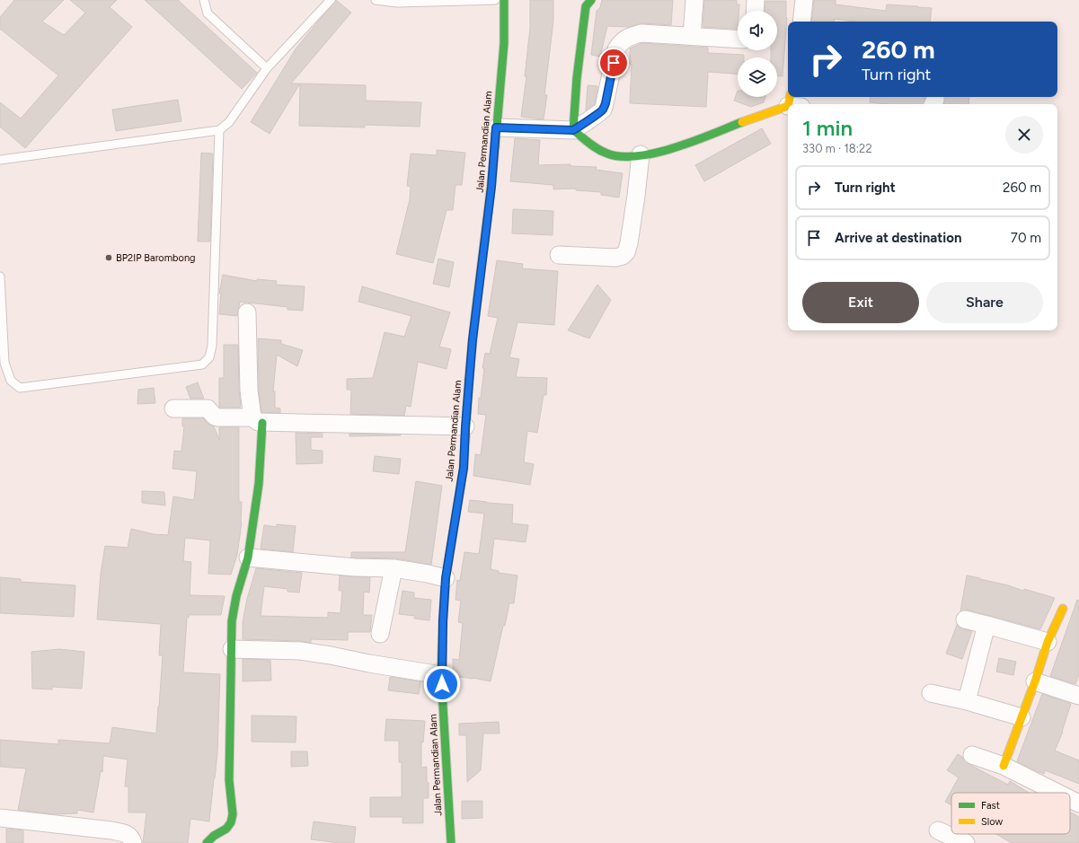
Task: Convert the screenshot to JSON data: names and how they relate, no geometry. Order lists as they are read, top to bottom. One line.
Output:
{"streets":{"street":["Jalan Permandian Alam"]},"places":["BP2IP Barombong"],"legend":["Fast","Slow"],"page":{"turn":["260 m","Turn right"],"heading":["1 min","330 m · 18:22"],"list":[{"name":"Turn right","value":"260 m"},{"name":"Arrive at destination","value":"70 m"}],"buttons":["Exit","Share"]}}
